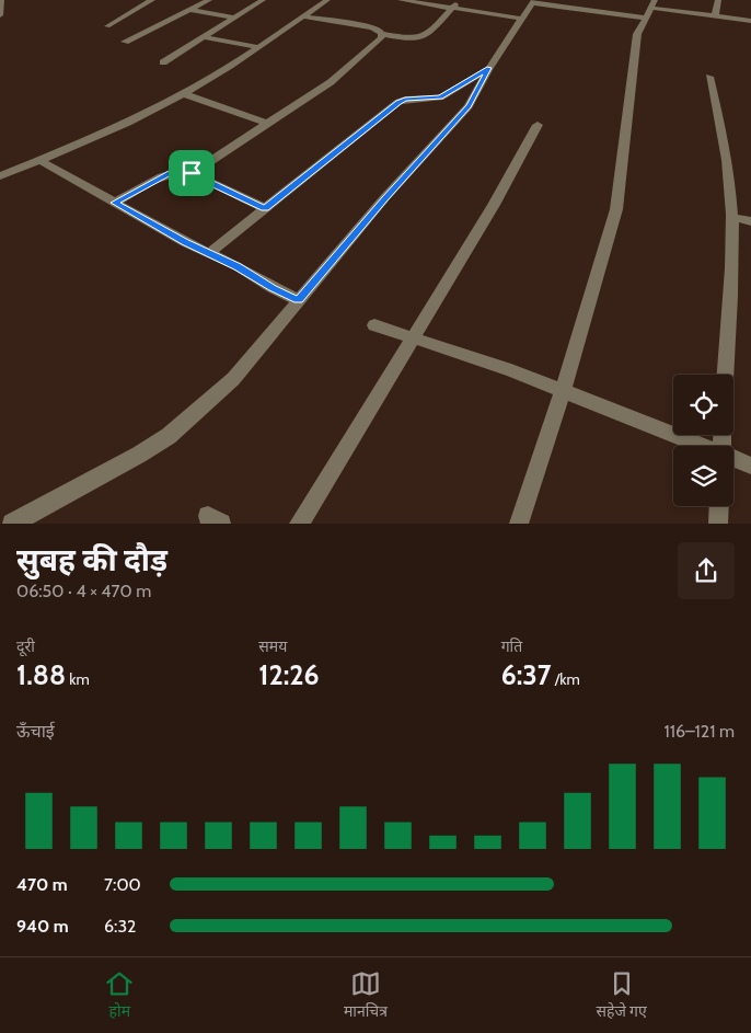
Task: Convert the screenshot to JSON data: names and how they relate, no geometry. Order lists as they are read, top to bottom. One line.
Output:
{"page":{"heading":["सुबह की दौड़","06:50 · 4 × 470 m"],"stats":[["दूरी","1.88 km"],["समय","12:26"],["गति","6:37 /km"]],"chart":["ऊँचाई","116–121 m"],"list":[{"name":"470 m","note":"7:00"},{"name":"940 m","note":"6:32"}],"tabs":["होम","मानचित्र","सहेजे गए"]}}
